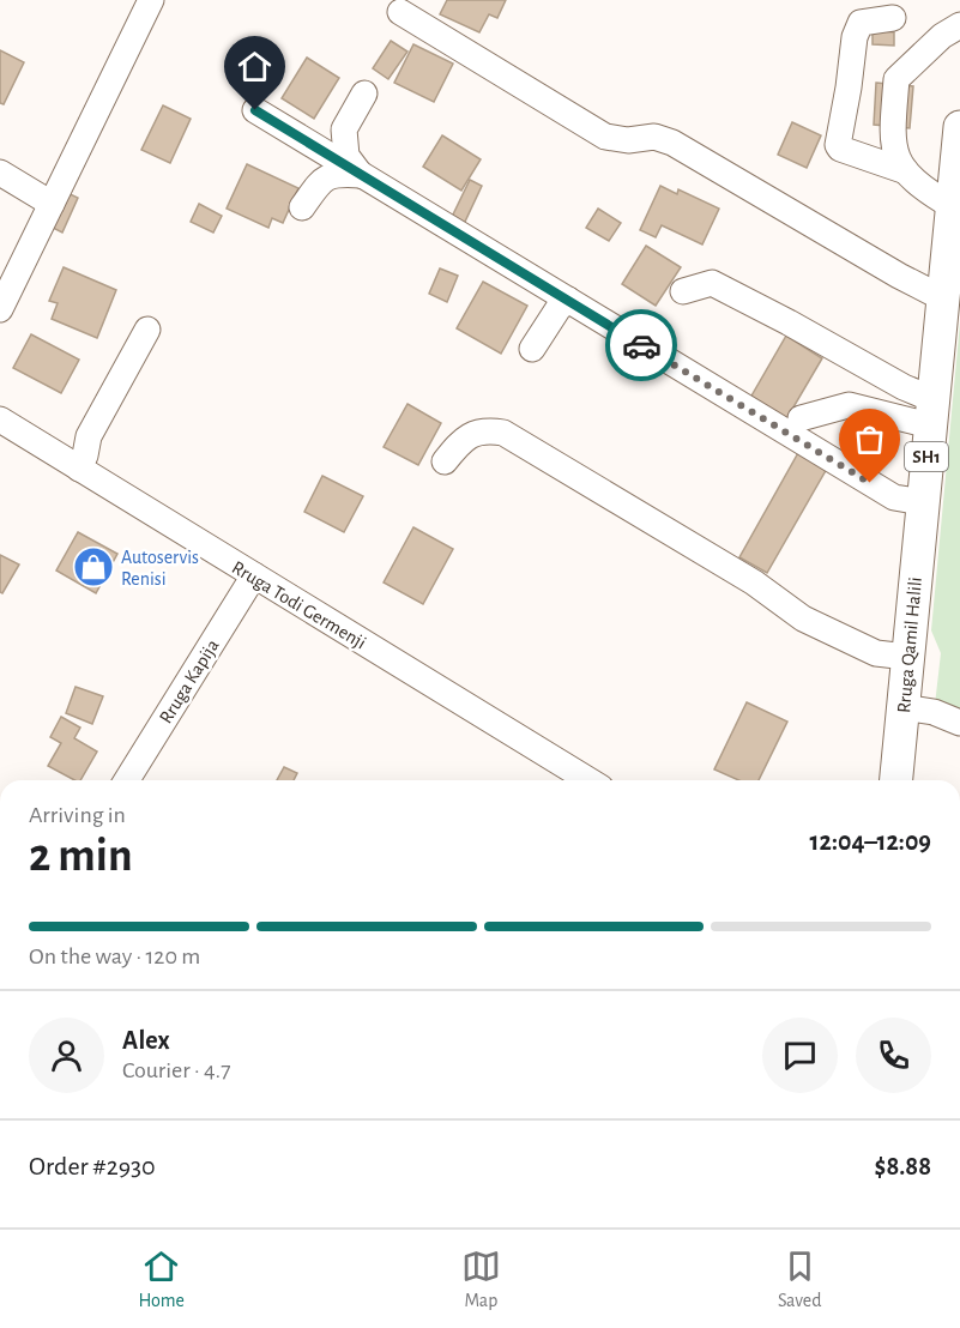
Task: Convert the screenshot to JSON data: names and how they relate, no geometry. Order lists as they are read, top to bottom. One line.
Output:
{"streets":{"main road":["SH1","Rruga Qamil Halili"],"street":["Rruga Todi Germenji","Rruga Kapija"]},"crossings":[["Rruga Todi Germenji","Rruga Kapija"]],"places":{"shop":["Autoservis Renisi"]},"page":{"heading":["2 min","Arriving in","12:04–12:09"],"panel":["Alex","Courier · 4.7","Order #2930","$8.88"],"bar":"On the way · 120 m","tabs":["Home","Map","Saved"]}}
